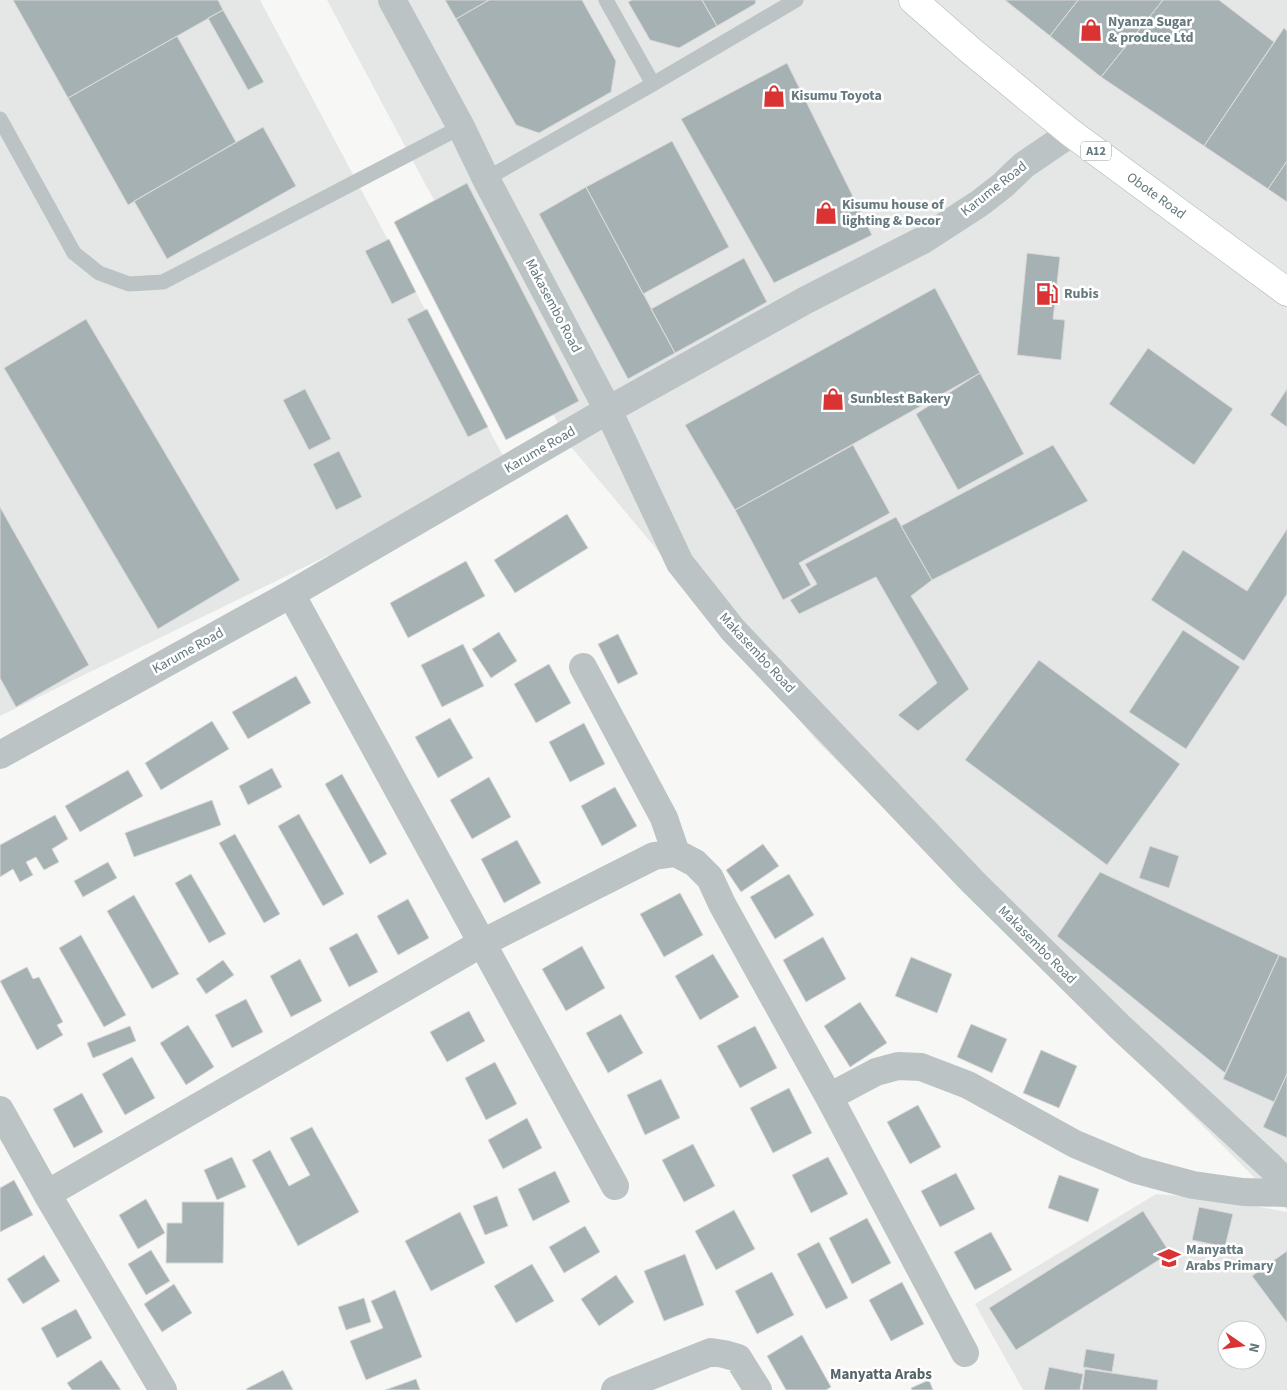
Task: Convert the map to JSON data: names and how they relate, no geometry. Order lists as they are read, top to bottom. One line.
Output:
{"streets":{"highway":["A12","Obote Road"],"street":["Karume Road","Makasembo Road"]},"crossings":[["Karume Road","Obote Road"],["Karume Road","Makasembo Road"]],"districts":["Manyatta Arabs"],"places":{"shop":["Nyanza Sugar & produce Ltd","Kisumu Toyota","Kisumu house of lighting & Decor","Sunblest Bakery"],"fuel station":["Rubis"],"school or university":["Manyatta Arabs Primary"]},"north":"right"}
